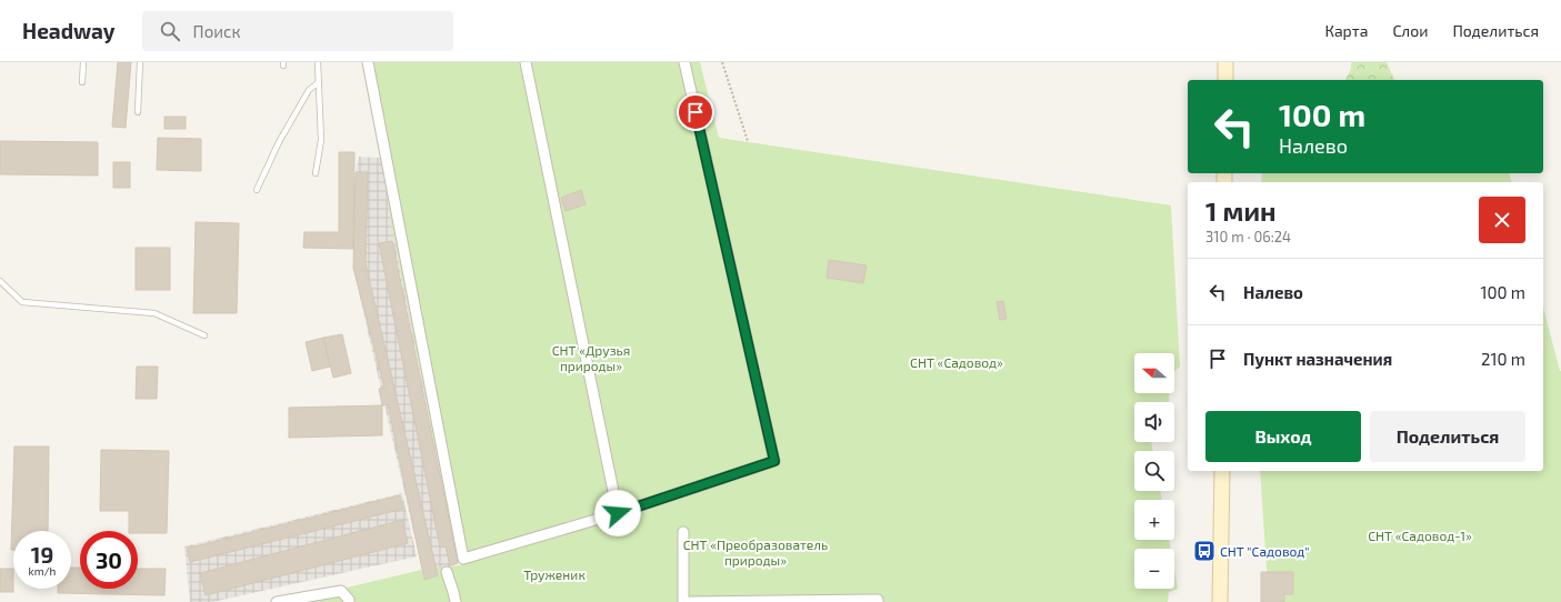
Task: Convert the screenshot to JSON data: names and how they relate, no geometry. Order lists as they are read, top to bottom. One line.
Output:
{"parks":["СНТ «Друзья природы»","СНТ «Садовод»","СНТ «Садовод-1»","СНТ «Преобразователь природы»","Труженик"],"places":{"bus stop":["СНТ \"Садовод\""]},"north":"left","page":{"header":"Headway","search":"Поиск","nav":["Карта","Слои","Поделиться"],"turn":["100 m","Налево"],"heading":["1 мин","310 m · 06:24"],"list":[{"name":"Налево","value":"100 m"},{"name":"Пункт назначения","value":"210 m"}],"map_buttons":["+","−"],"buttons":["Выход","Поделиться"],"speed":"19 km/h","limit":"30"}}
